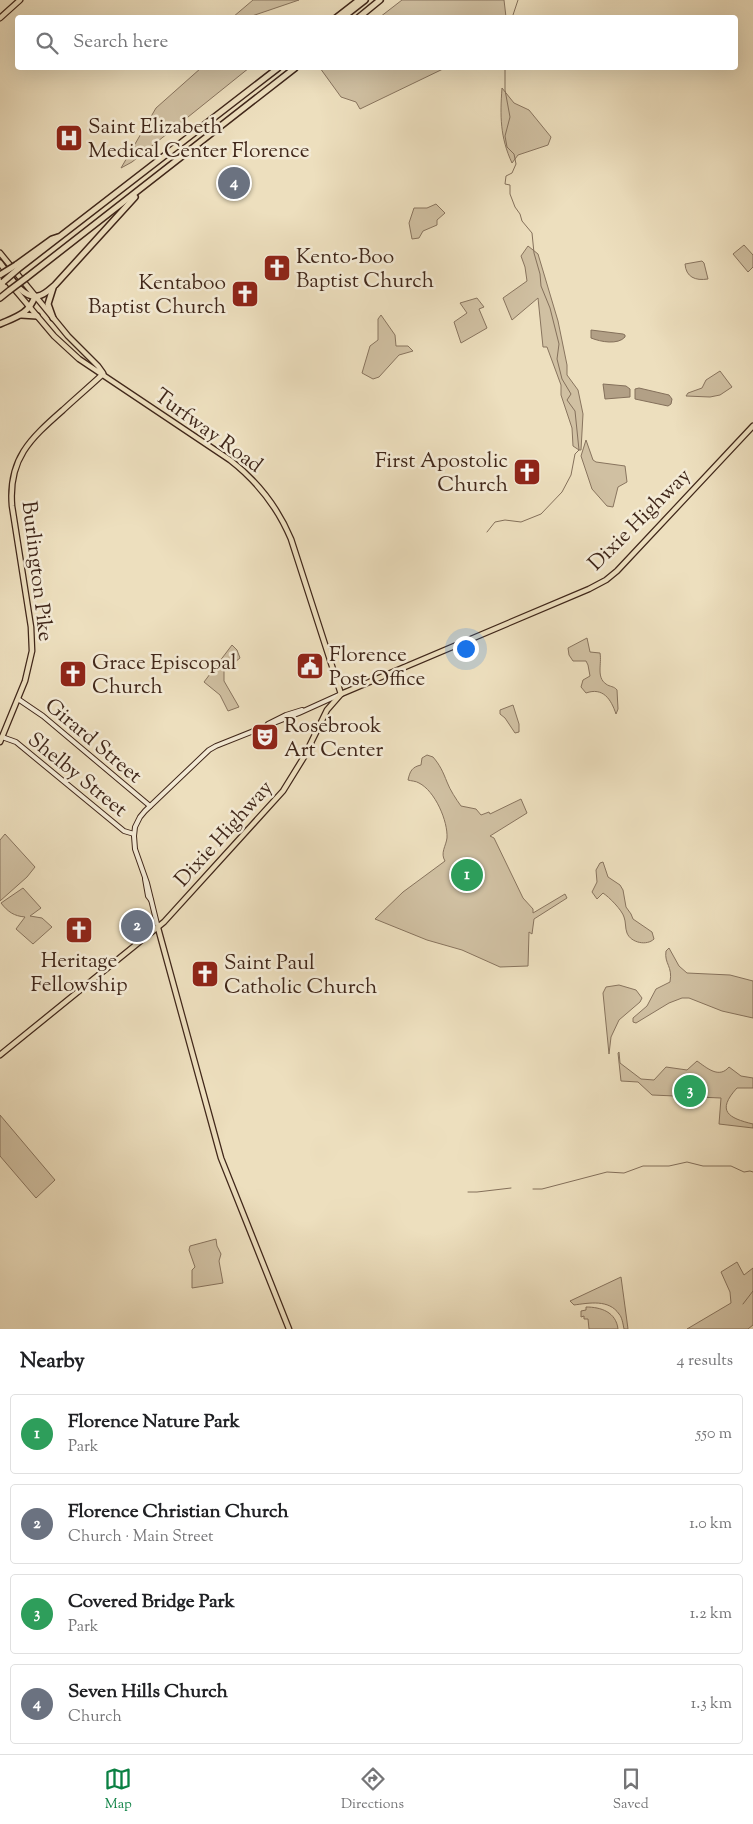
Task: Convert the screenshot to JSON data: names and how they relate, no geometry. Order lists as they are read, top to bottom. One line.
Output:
{"streets":{"main road":["Turfway Road","Dixie Highway","Burlington Pike"],"street":["Girard Street","Shelby Street"]},"crossings":[["Turfway Road","Dixie Highway"],["Turfway Road","Burlington Pike"],["Burlington Pike","Girard Street"],["Burlington Pike","Shelby Street"]],"places":{"hospital":["Saint Elizabeth Medical Center Florence"],"church":["Kento-Boo Baptist Church","Kentaboo Baptist Church","First Apostolic Church","Grace Episcopal Church","Heritage Fellowship","Saint Paul Catholic Church"],"public building":["Florence Post Office"],"theatre":["Rosebrook Art Center"]},"page":{"search":"Search here","pins":["4","1","2","3"],"heading":["Nearby","4 results"],"list":[{"mark":"1","name":"Florence Nature Park","note":"Park","value":"550 m"},{"mark":"2","name":"Florence Christian Church","note":"Church · Main Street","value":"1.0 km"},{"mark":"3","name":"Covered Bridge Park","note":"Park","value":"1.2 km"},{"mark":"4","name":"Seven Hills Church","note":"Church","value":"1.3 km"}],"nav":["Map","Directions","Saved"]}}
